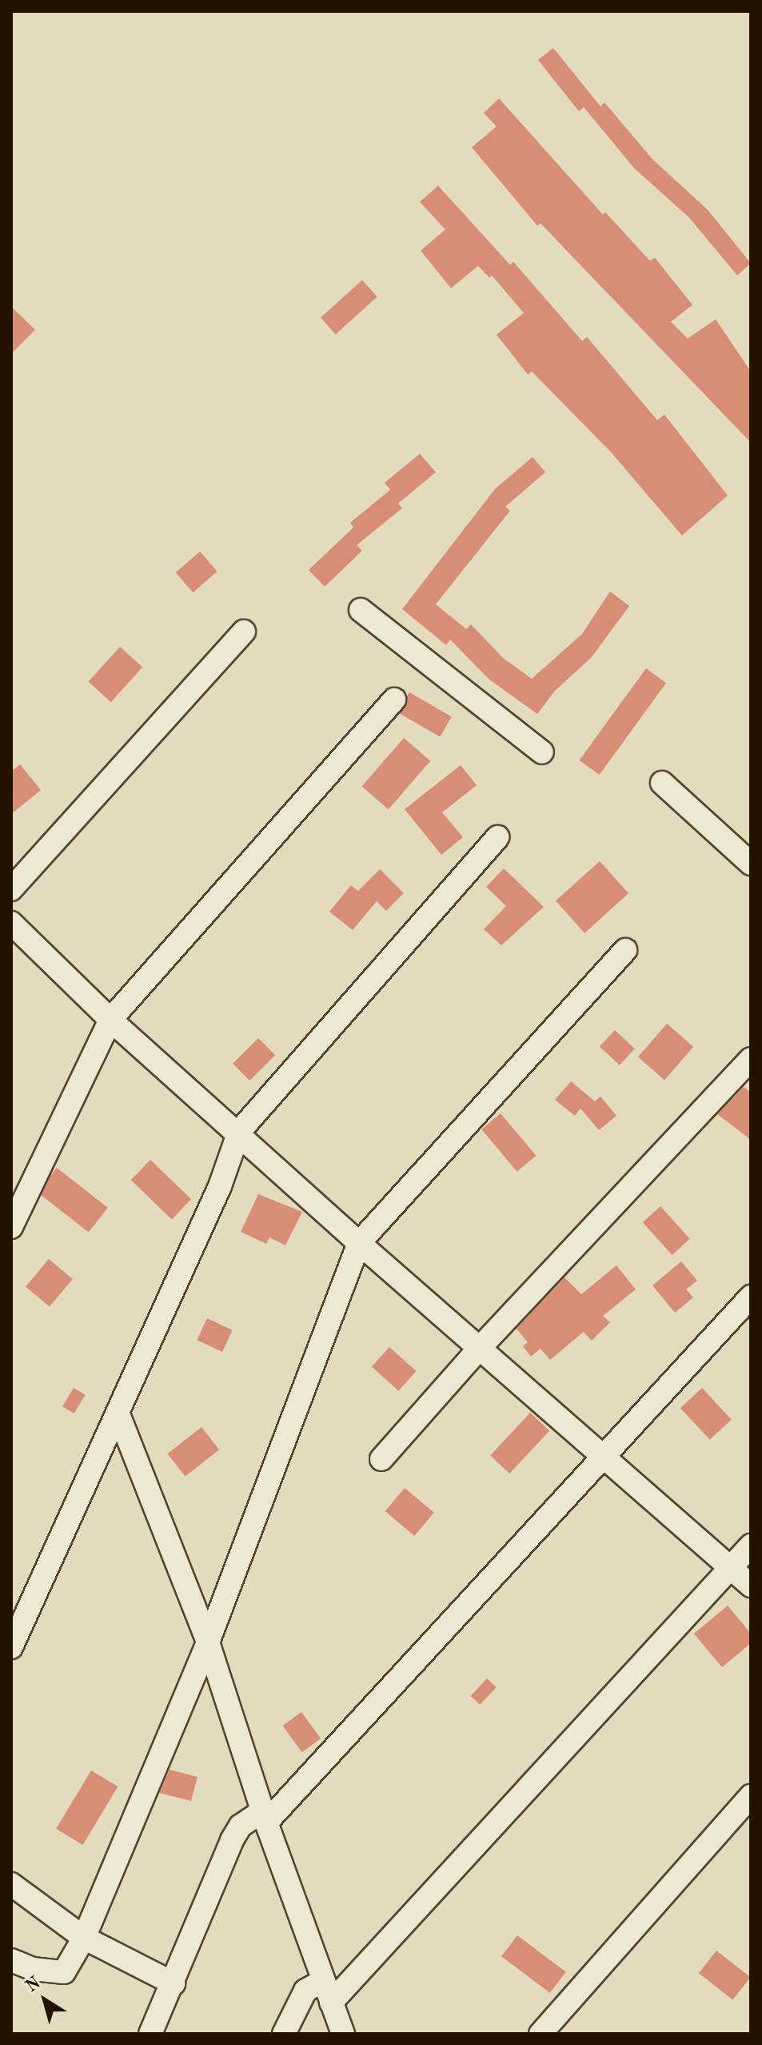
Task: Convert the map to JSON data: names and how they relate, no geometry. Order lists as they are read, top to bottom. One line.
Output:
{"north":"top left"}
